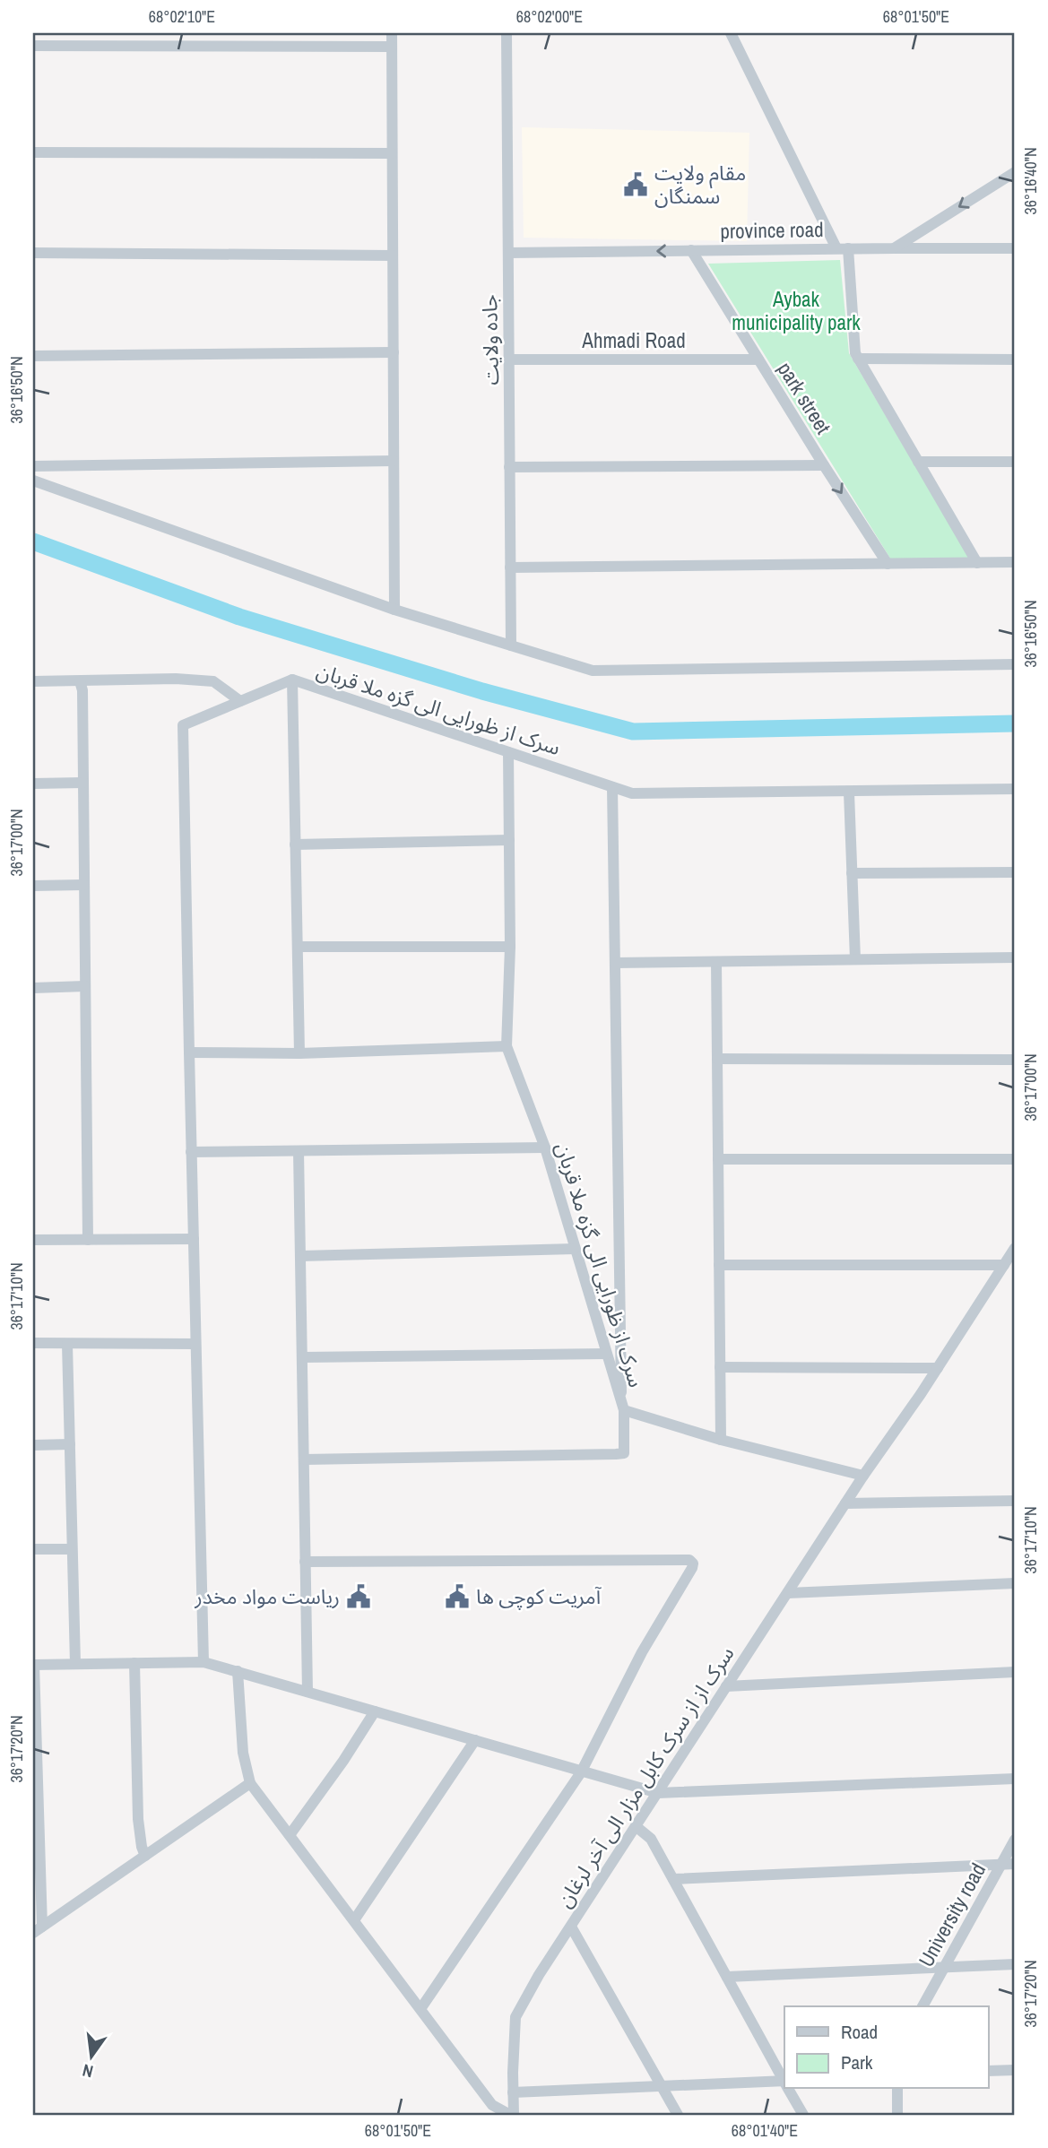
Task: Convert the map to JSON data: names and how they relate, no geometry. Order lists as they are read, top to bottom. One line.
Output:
{"streets":{"street":["province road","جاده ولایت","Ahmadi Road","park street","سرک از ظورایی الی گزه ملا قربان","سرک از از سرک کابل مزار الی آخر لرغان","University road"]},"crossings":[["province road","جاده ولایت"],["province road","park street"],["جاده ولایت","Ahmadi Road"],["Ahmadi Road","park street"],["سرک از ظورایی الی گزه ملا قربان","سرک از از سرک کابل مزار الی آخر لرغان"]],"one_way":["province road"],"parks":["Aybak municipality park"],"places":{"public building":["مقام ولایت سمنگان","ریاست مواد مخدر","آمریت کوچی ها"]},"legend":["Road","Park"],"north":"bottom","coordinates":["68°02'10\"E","68°02'00\"E","68°01'50\"E","36°16'40\"N","36°16'50\"N","36°17'00\"N","36°17'10\"N","36°17'20\"N","68°01'40\"E"]}
